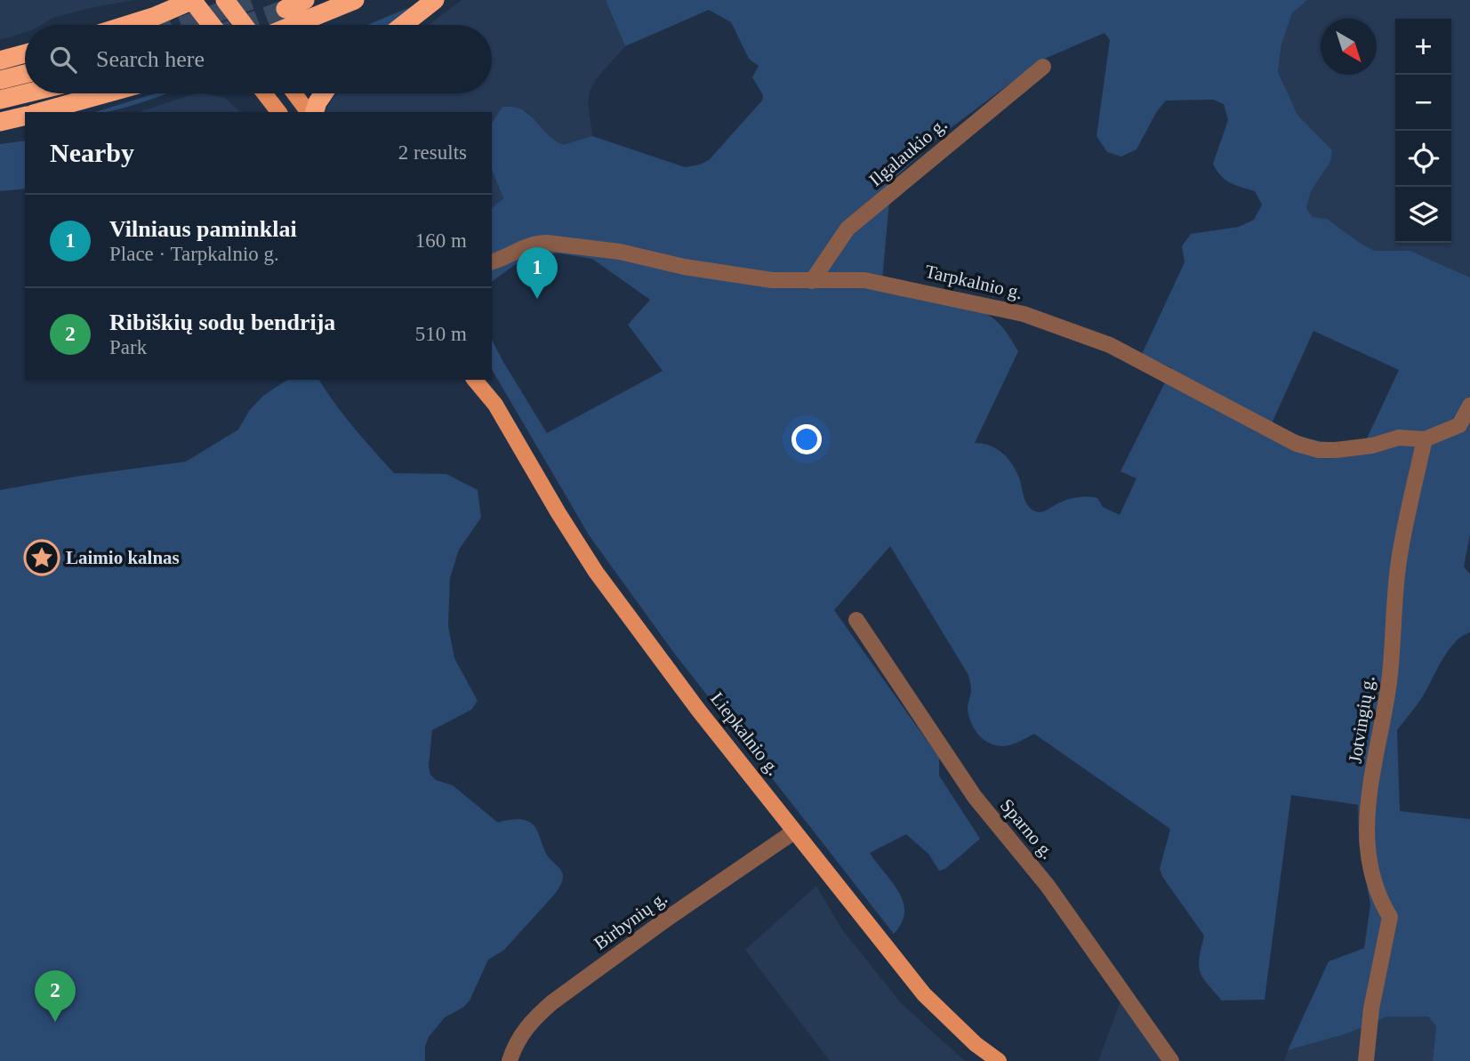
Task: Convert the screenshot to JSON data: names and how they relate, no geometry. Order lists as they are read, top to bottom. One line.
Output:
{"streets":{"main road":["Liepkalnio g."],"street":["Ilgalaukio g.","Tarpkalnio g.","Jotvingių g.","Sparno g.","Birbynių g."]},"crossings":[["Ilgalaukio g.","Tarpkalnio g."],["Tarpkalnio g.","Jotvingių g."],["Liepkalnio g.","Birbynių g."]],"places":{"place":["Laimio kalnas"]},"north":"bottom right","page":{"map_buttons":["+","−"],"search":"Search here","heading":["Nearby","2 results"],"list":[{"mark":"1","name":"Vilniaus paminklai","note":"Place · Tarpkalnio g.","value":"160 m"},{"mark":"2","name":"Ribiškių sodų bendrija","note":"Park","value":"510 m"}],"pins":["1","2"]}}
